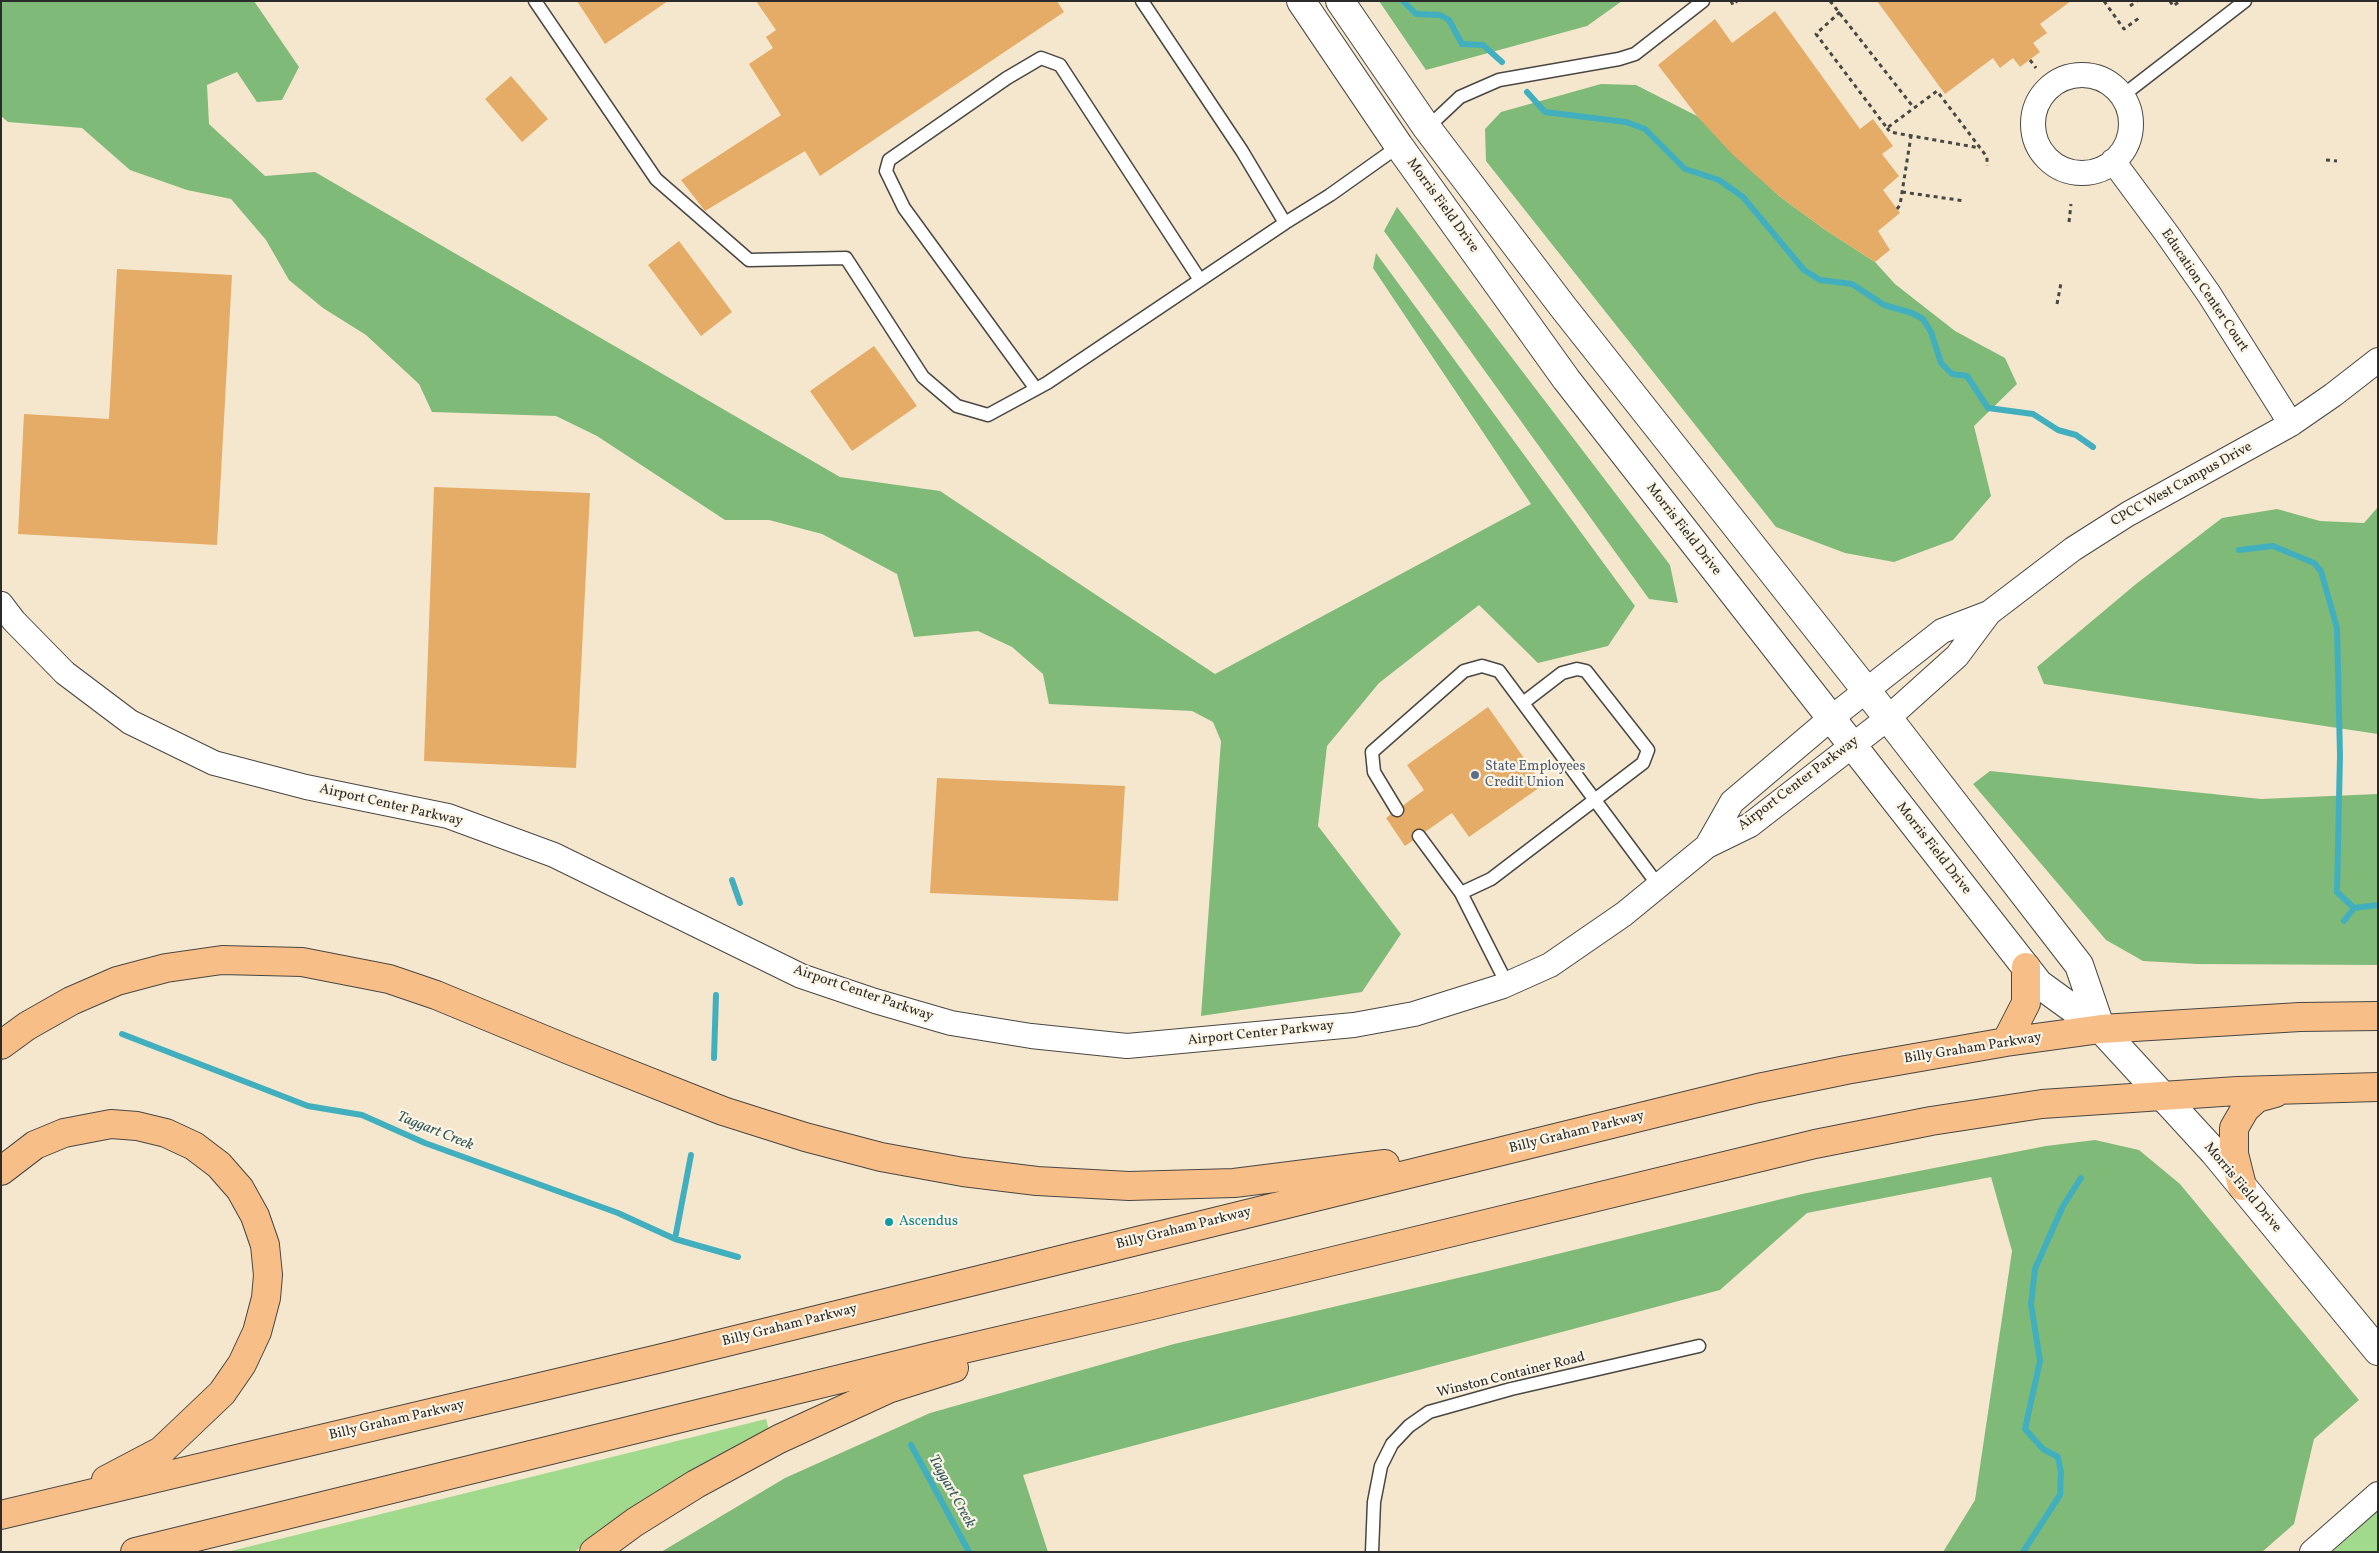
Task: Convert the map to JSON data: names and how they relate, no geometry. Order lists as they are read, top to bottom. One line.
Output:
{"streets":{"highway":["Billy Graham Parkway"],"street":["Morris Field Drive","Education Center Court","CPCC West Campus Drive","Airport Center Parkway"],"lane":["Winston Container Road"]},"crossings":[["Morris Field Drive","CPCC West Campus Drive"],["Morris Field Drive","Airport Center Parkway"],["Morris Field Drive","Billy Graham Parkway"],["Education Center Court","CPCC West Campus Drive"],["CPCC West Campus Drive","Airport Center Parkway"]],"water":["Taggart Creek"],"places":["State Employees Credit Union","Ascendus"]}
